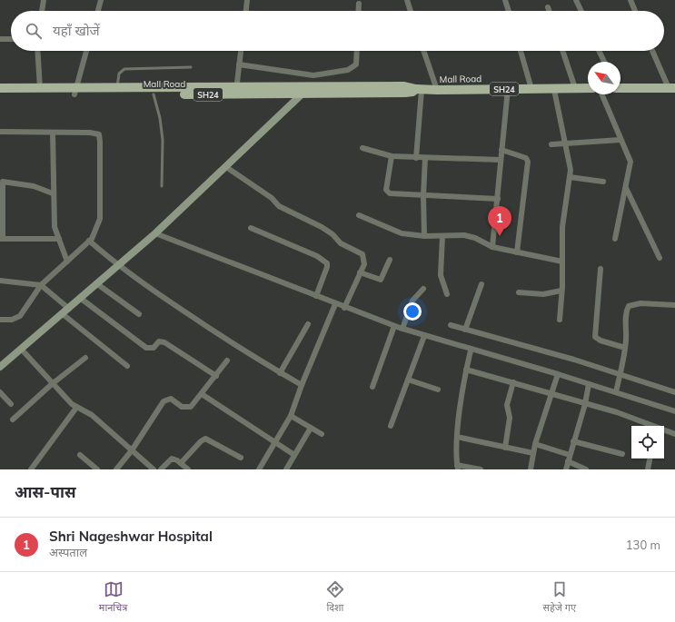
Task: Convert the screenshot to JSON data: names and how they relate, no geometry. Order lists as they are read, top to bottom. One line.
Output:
{"streets":{"main road":["Mall Road","SH24"]},"north":"top left","page":{"search":"यहाँ खोजें","pins":"1","heading":"आस-पास","list":[{"mark":"1","name":"Shri Nageshwar Hospital","note":"अस्पताल","value":"130 m"}],"nav":["मानचित्र","दिशा","सहेजे गए"]}}
